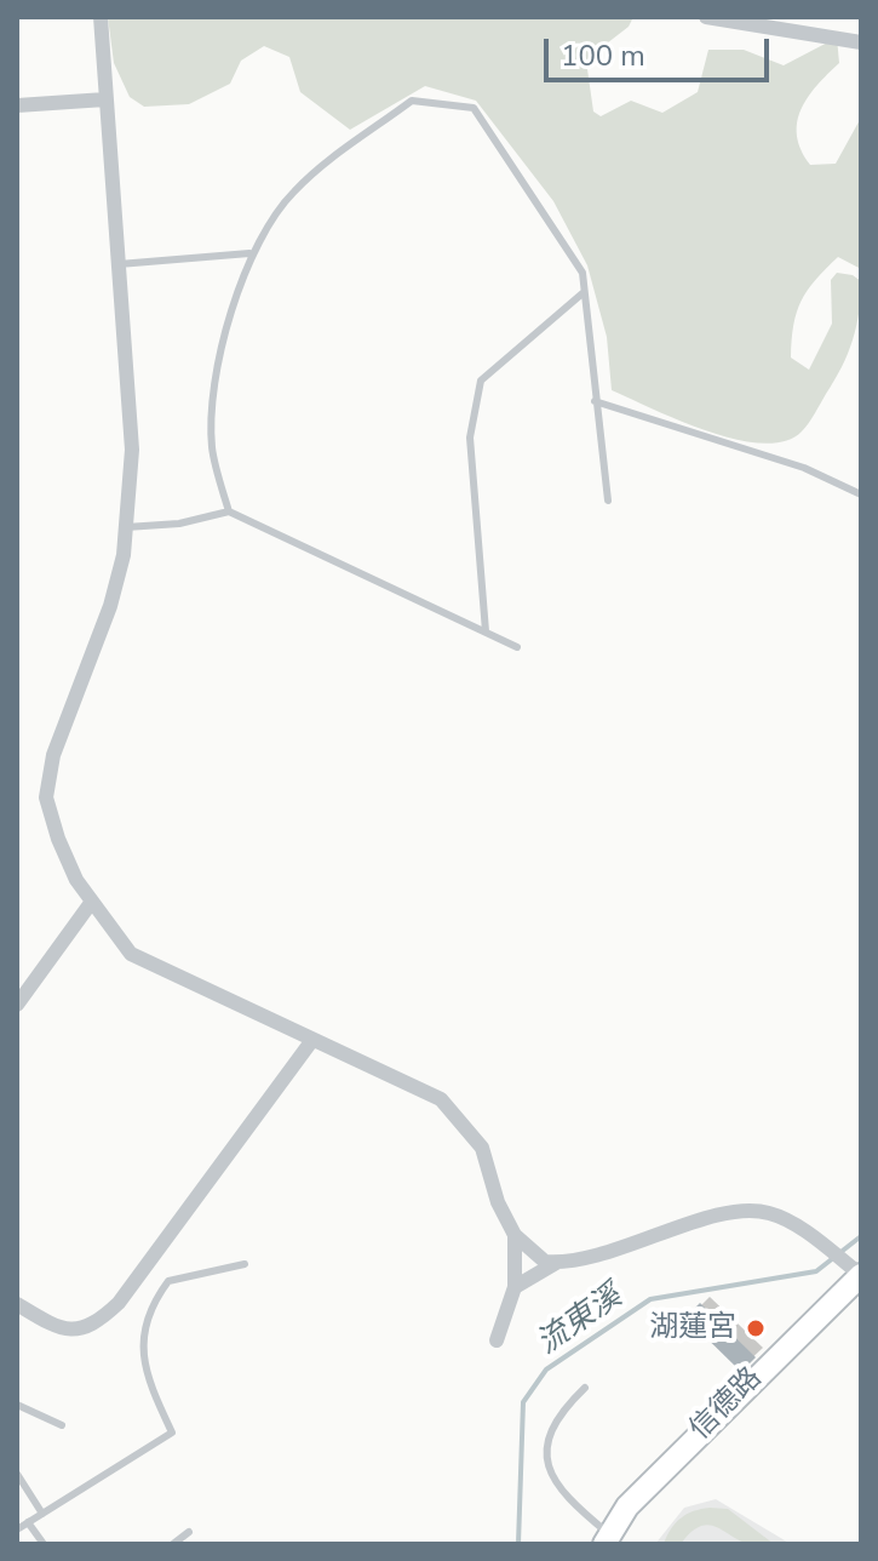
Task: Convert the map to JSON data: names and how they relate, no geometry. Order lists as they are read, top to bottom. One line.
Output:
{"streets":{"street":["信德路"]},"water":["流東溪"],"places":["湖蓮宮"],"scale_bar":"100 m"}
